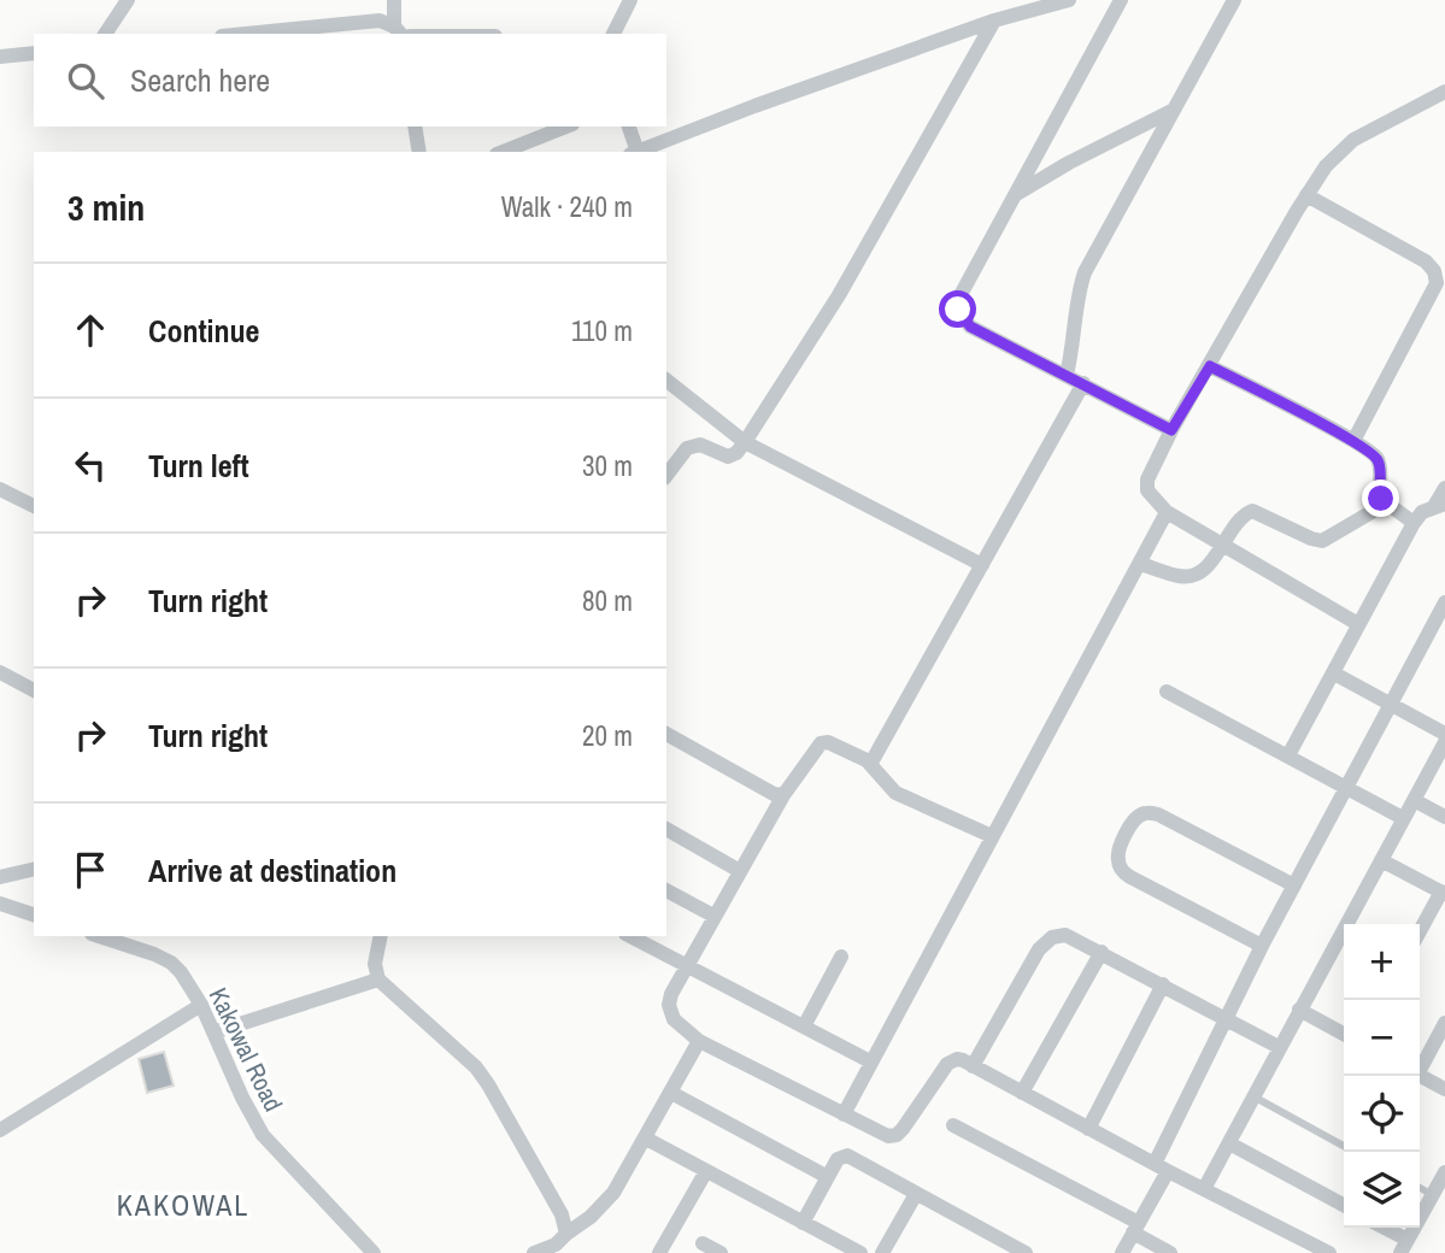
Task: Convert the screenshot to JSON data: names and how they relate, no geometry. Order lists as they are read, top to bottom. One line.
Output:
{"streets":{"street":["Kakowal Road"]},"districts":["KAKOWAL"],"page":{"search":"Search here","heading":["3 min","Walk · 240 m"],"list":[["Continue","110 m"],["Turn left","30 m"],["Turn right","80 m"],["Turn right","20 m"],"Arrive at destination"],"map_buttons":["+","−"]}}
